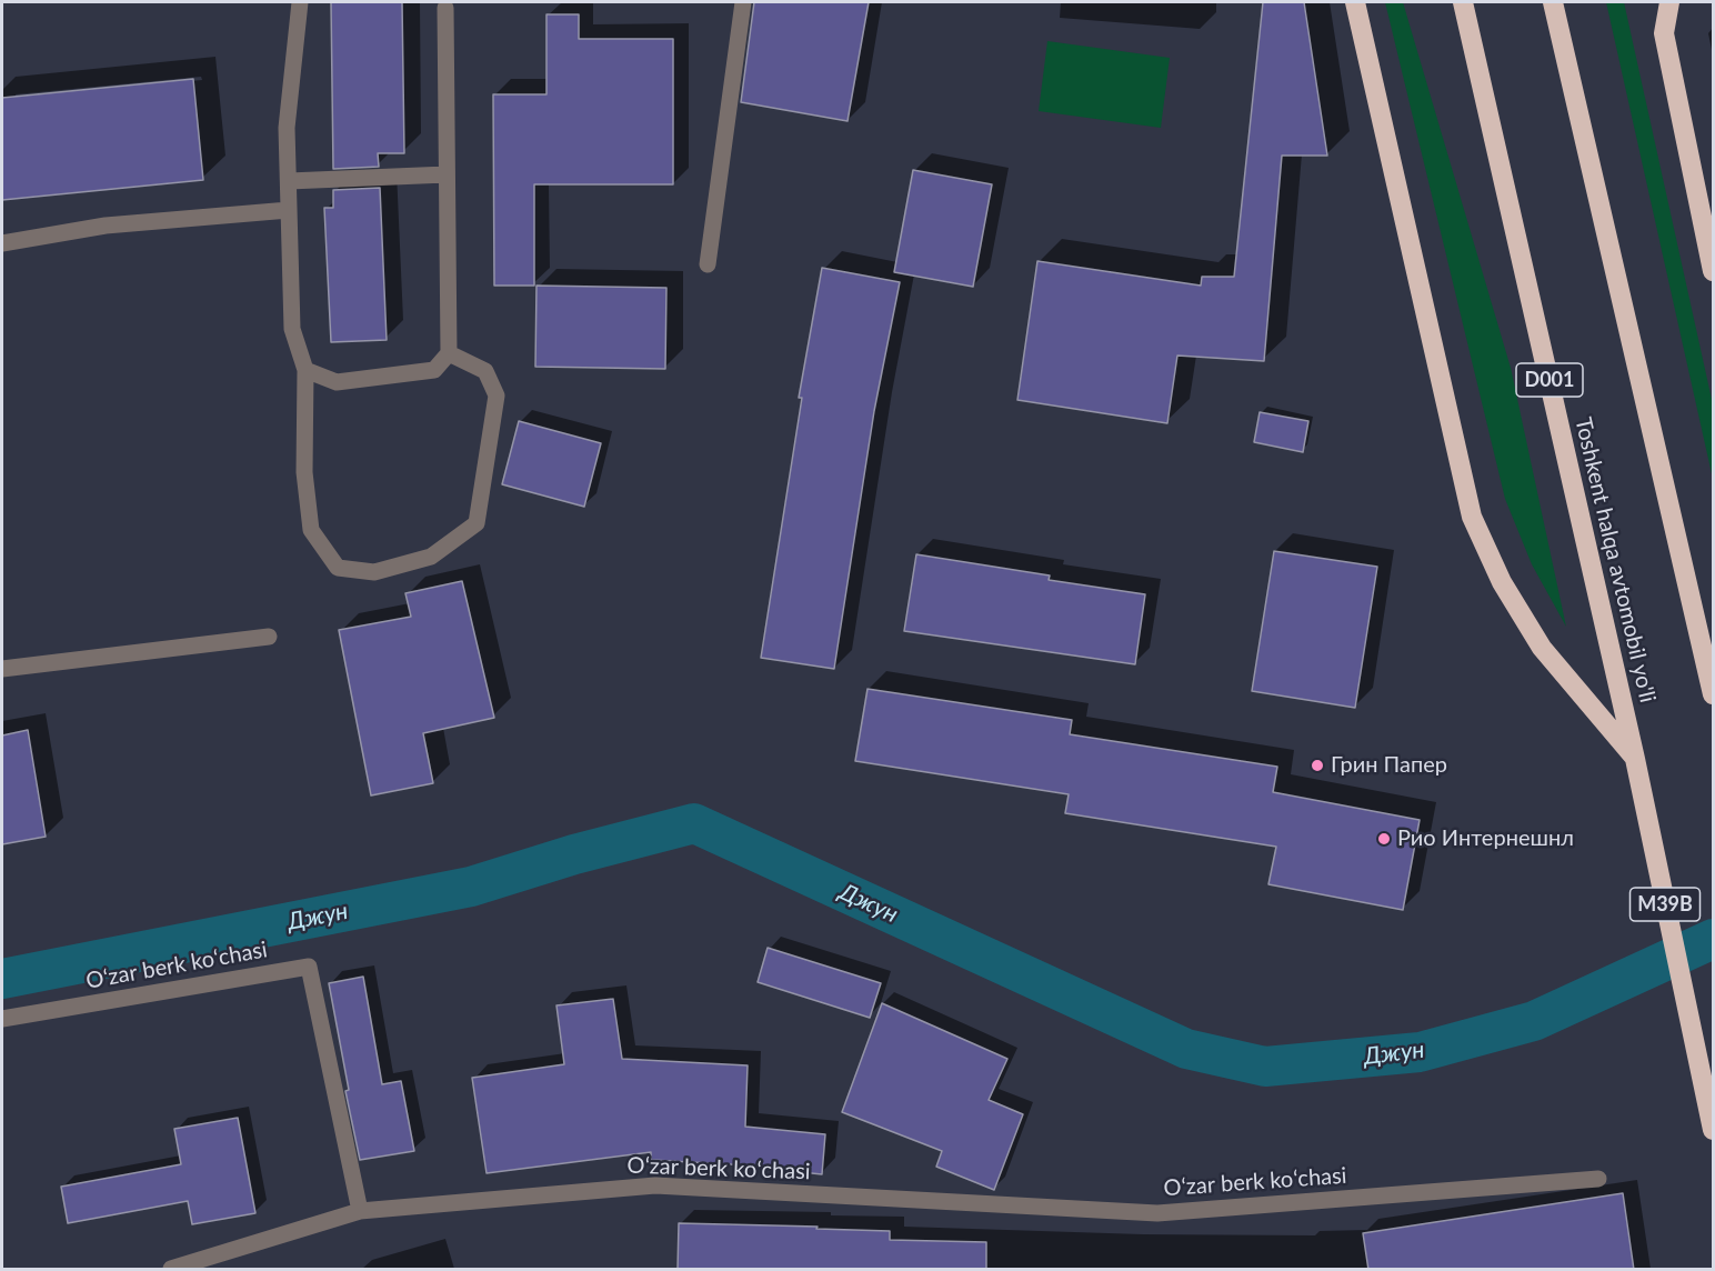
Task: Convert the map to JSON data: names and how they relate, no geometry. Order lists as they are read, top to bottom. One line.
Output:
{"streets":{"highway":["D001","Toshkent halqa avtomobil yo'li","M39B"],"street":["Oʻzar berk koʻchasi"]},"water":["Джун"],"places":["Грин Папер","Рио Интернешнл"]}
